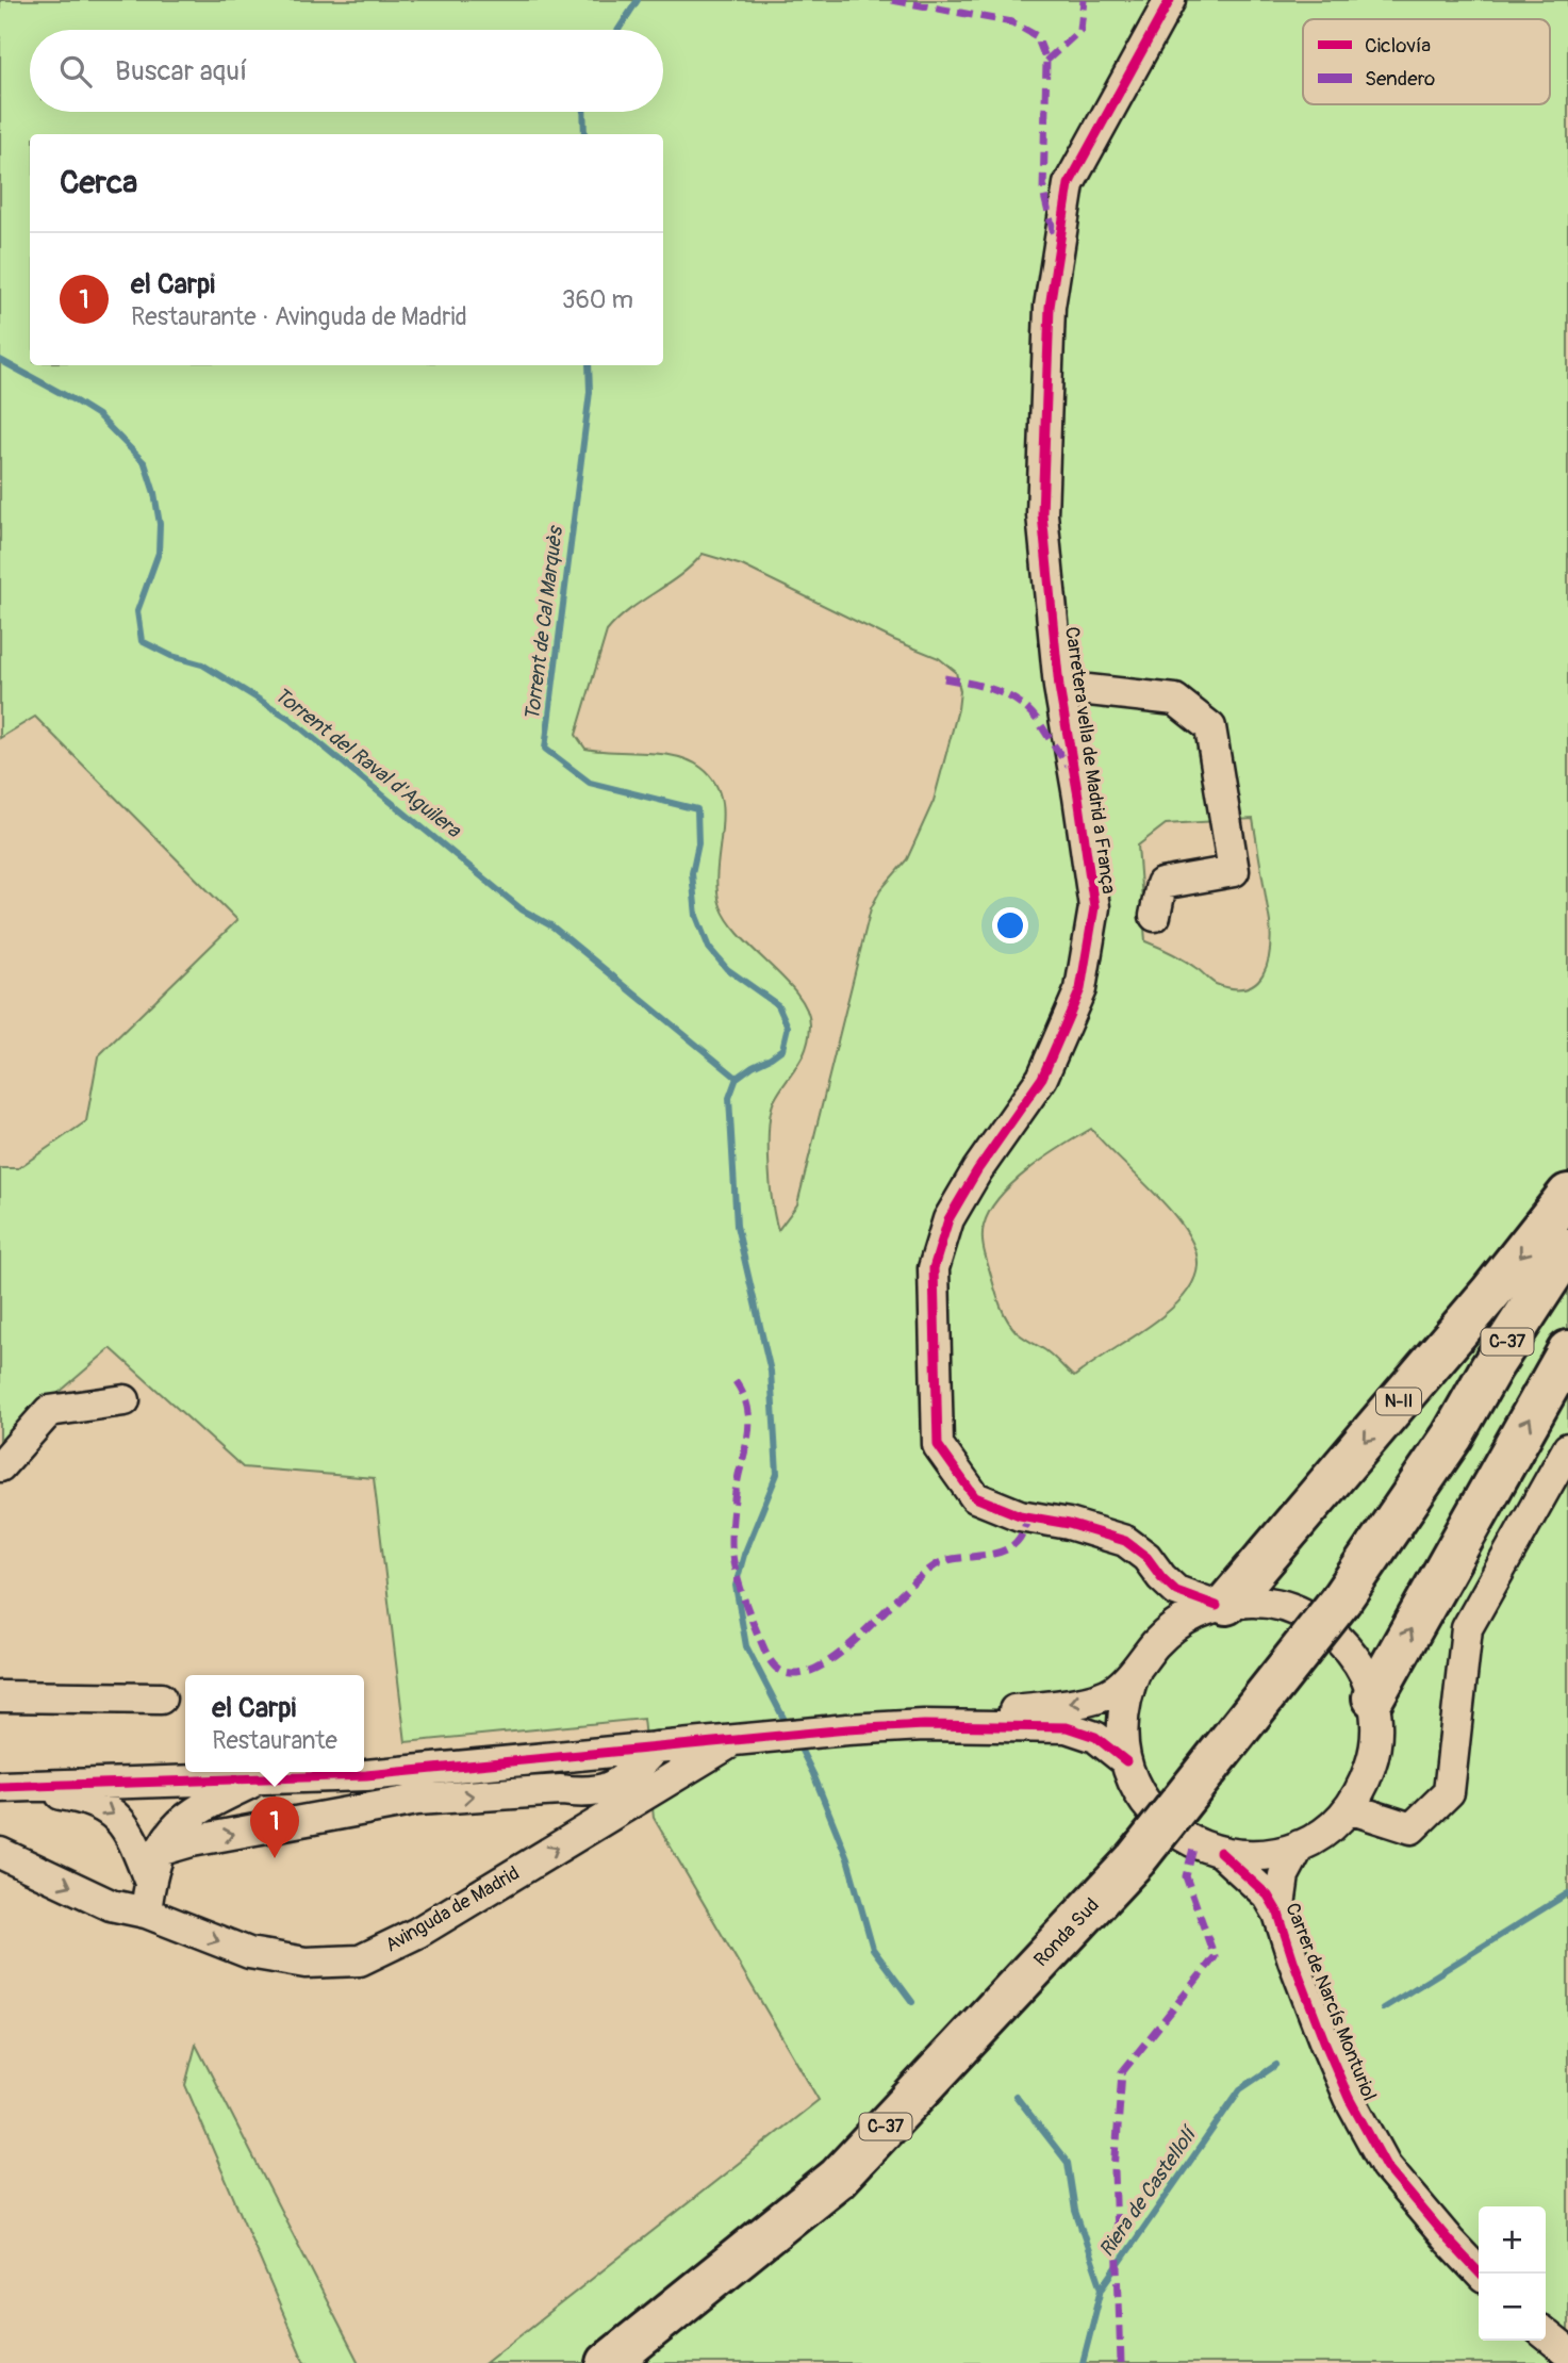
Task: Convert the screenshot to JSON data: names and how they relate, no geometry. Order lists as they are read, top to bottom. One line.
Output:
{"streets":{"highway":["C-37","N-II","Ronda Sud"],"street":["Carretera vella de Madrid a França","Avinguda de Madrid","Carrer de Narcís Monturiol"]},"crossings":[["Carretera vella de Madrid a França","N-II"],["Carretera vella de Madrid a França","Carrer de Narcís Monturiol"],["N-II","Avinguda de Madrid"],["N-II","Carrer de Narcís Monturiol"]],"water":["Torrent de Cal Marquès","Torrent del Raval d'Aguilera","Riera de Castellolí"],"legend":["Ciclovía","Sendero"],"page":{"search":"Buscar aquí","heading":"Cerca","list":[{"mark":"1","name":"el Carpi","note":"Restaurante · Avinguda de Madrid","value":"360 m"}],"popup":["el Carpi","Restaurante"],"pins":"1","map_buttons":["+","−"]}}
